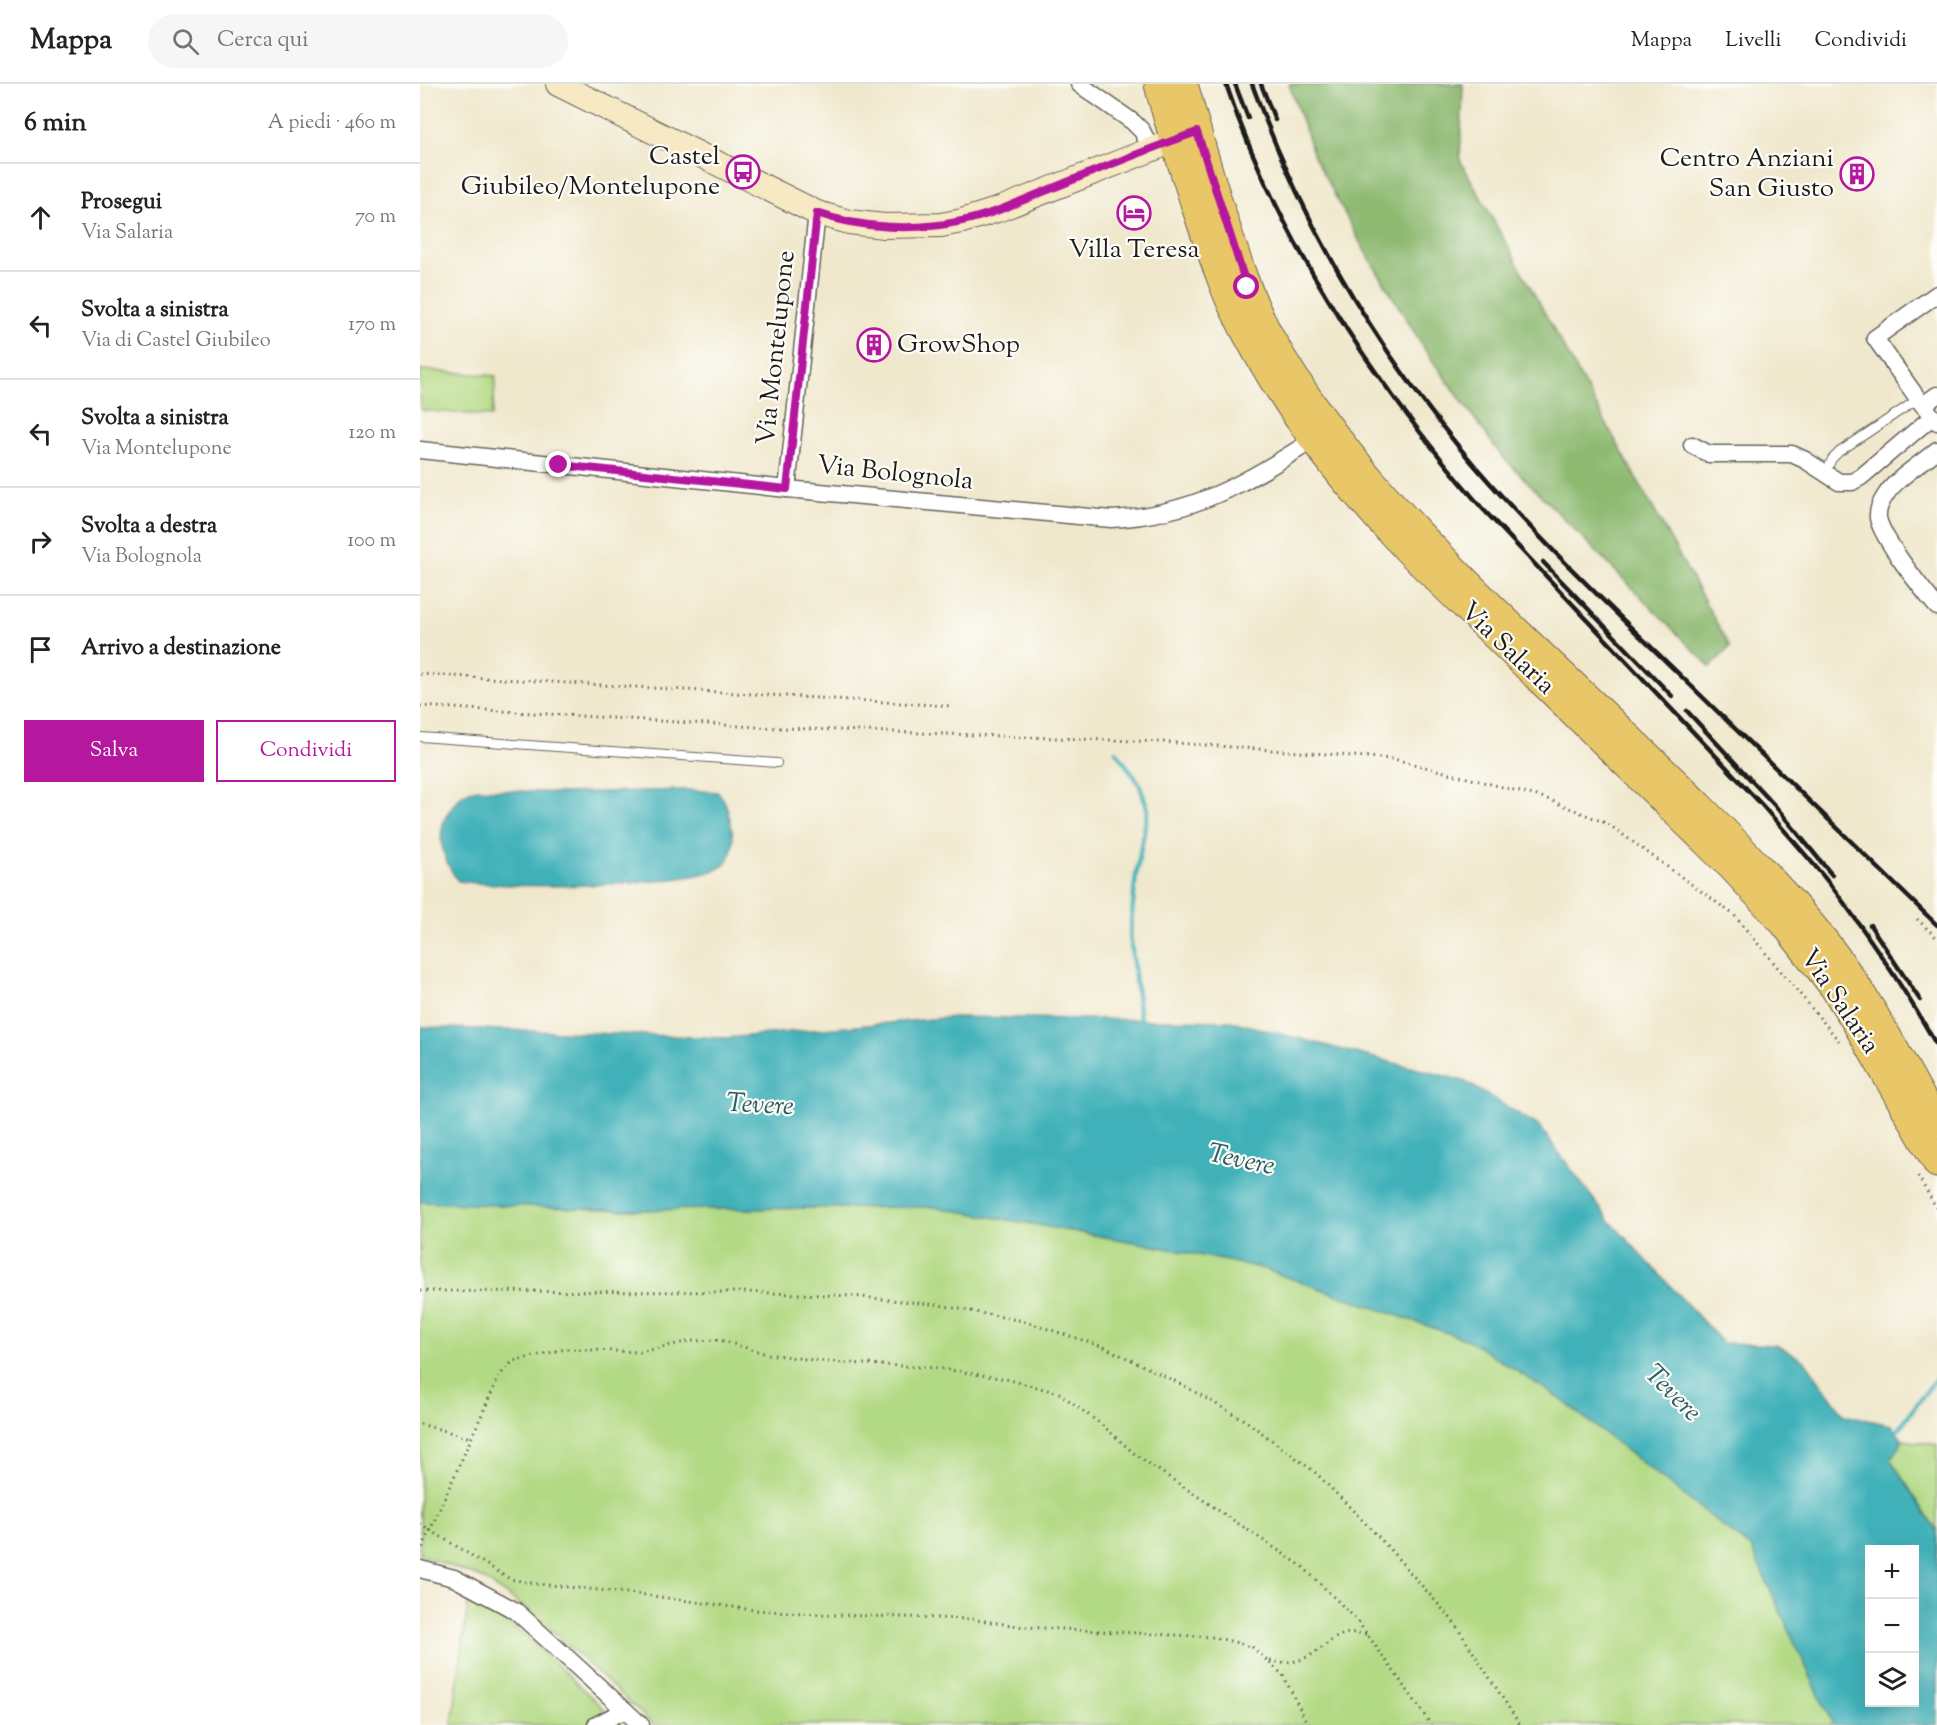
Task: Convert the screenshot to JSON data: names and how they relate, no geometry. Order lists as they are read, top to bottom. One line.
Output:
{"streets":{"main road":["Via Salaria"],"street":["Via Montelupone","Via Bolognola"]},"crossings":[["Via Montelupone","Via Bolognola"],["Via Bolognola","Via Salaria"]],"water":["Tevere"],"places":{"bus stop":["Castel Giubileo/Montelupone"],"building":["Centro Anziani San Giusto","GrowShop"],"hotel":["Villa Teresa"]},"page":{"header":"Mappa","search":"Cerca qui","nav":["Mappa","Livelli","Condividi"],"heading":["6 min","A piedi · 460 m"],"list":[["Prosegui","Via Salaria","70 m"],["Svolta a sinistra","Via di Castel Giubileo","170 m"],["Svolta a sinistra","Via Montelupone","120 m"],["Svolta a destra","Via Bolognola","100 m"],"Arrivo a destinazione"],"buttons":["Salva","Condividi"],"map_buttons":["+","−"]}}
